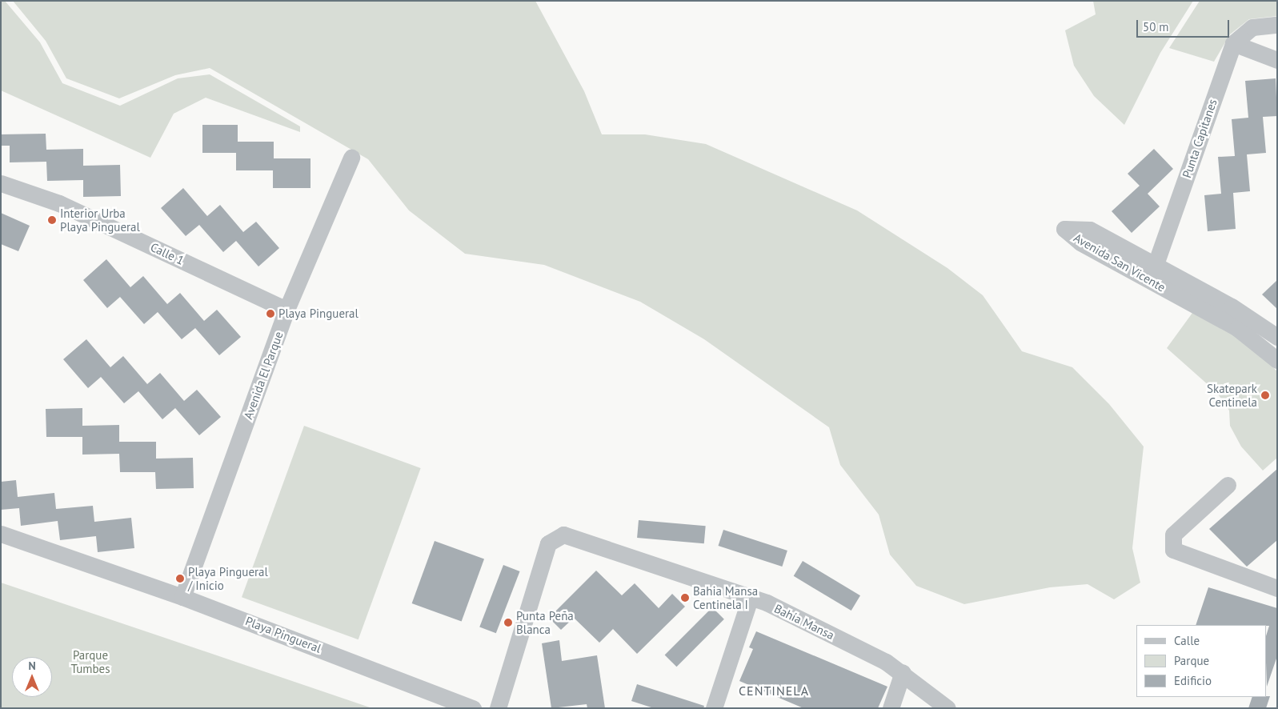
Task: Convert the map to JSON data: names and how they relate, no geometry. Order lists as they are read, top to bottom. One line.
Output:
{"streets":{"street":["Punta Capitanes","Calle 1","Avenida San Vicente","Avenida El Parque","Bahía Mansa","Playa Pingueral"]},"crossings":[["Punta Capitanes","Avenida San Vicente"],["Calle 1","Avenida El Parque"],["Avenida El Parque","Playa Pingueral"]],"districts":["CENTINELA"],"parks":["Parque Tumbes"],"places":["Interior Urba Playa Pingueral","Playa Pingueral","Skatepark Centinela","Playa Pingueral / Inicio","Bahia Mansa Centinela I","Punta Peña Blanca"],"legend":["Calle","Parque","Edificio"],"scale_bar":"50 m","north":"top"}
